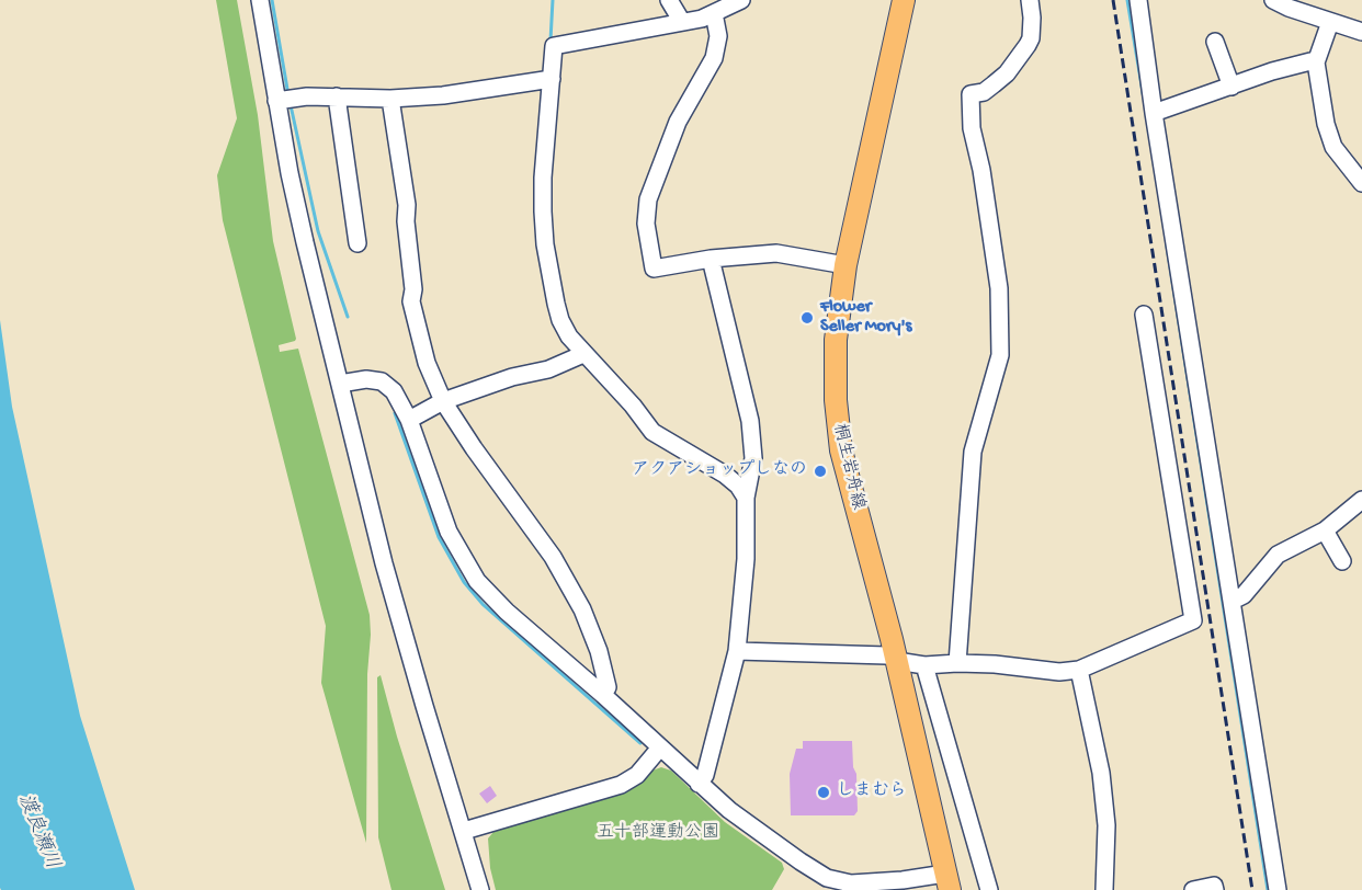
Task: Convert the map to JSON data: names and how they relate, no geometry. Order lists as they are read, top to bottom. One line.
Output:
{"streets":{"main road":["桐生岩舟線"]},"water":["渡良瀬川"],"parks":["五十部運動公園"],"places":["Flower Seller Mory's","アクアショップしなの","しまむら"]}
